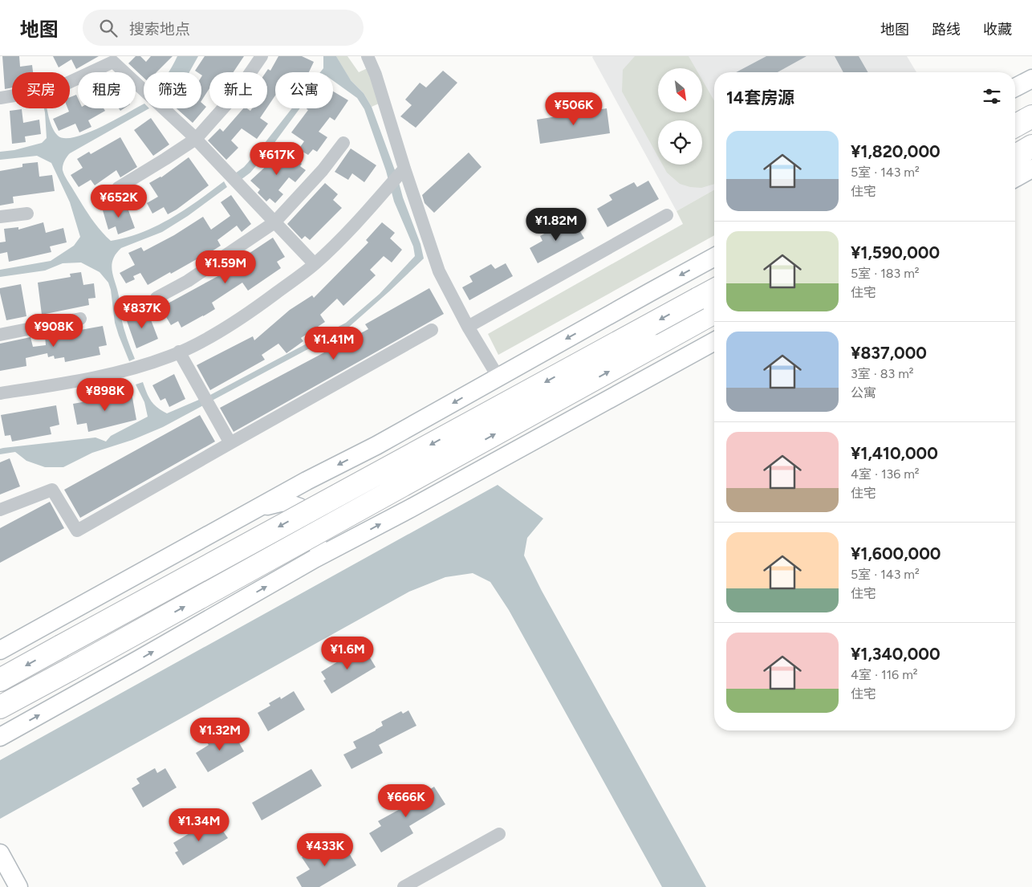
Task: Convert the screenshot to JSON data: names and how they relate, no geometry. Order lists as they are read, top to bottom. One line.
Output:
{"north":"bottom right","page":{"header":"地图","search":"搜索地点","nav":["地图","路线","收藏"],"chip":["买房","租房","筛选","新上","公寓"],"heading":"14套房源","price":["¥506K","¥617K","¥652K","¥1.82M","¥1.59M","¥837K","¥908K","¥1.41M","¥898K","¥1.6M","¥1.32M","¥666K","¥1.34M","¥433K"],"list":[{"name":"¥1,820,000","note":"5室 · 143 m² · 住宅"},{"name":"¥1,590,000","note":"5室 · 183 m² · 住宅"},{"name":"¥837,000","note":"3室 · 83 m² · 公寓"},{"name":"¥1,410,000","note":"4室 · 136 m² · 住宅"},{"name":"¥1,600,000","note":"5室 · 143 m² · 住宅"},{"name":"¥1,340,000","note":"4室 · 116 m² · 住宅"}]}}
